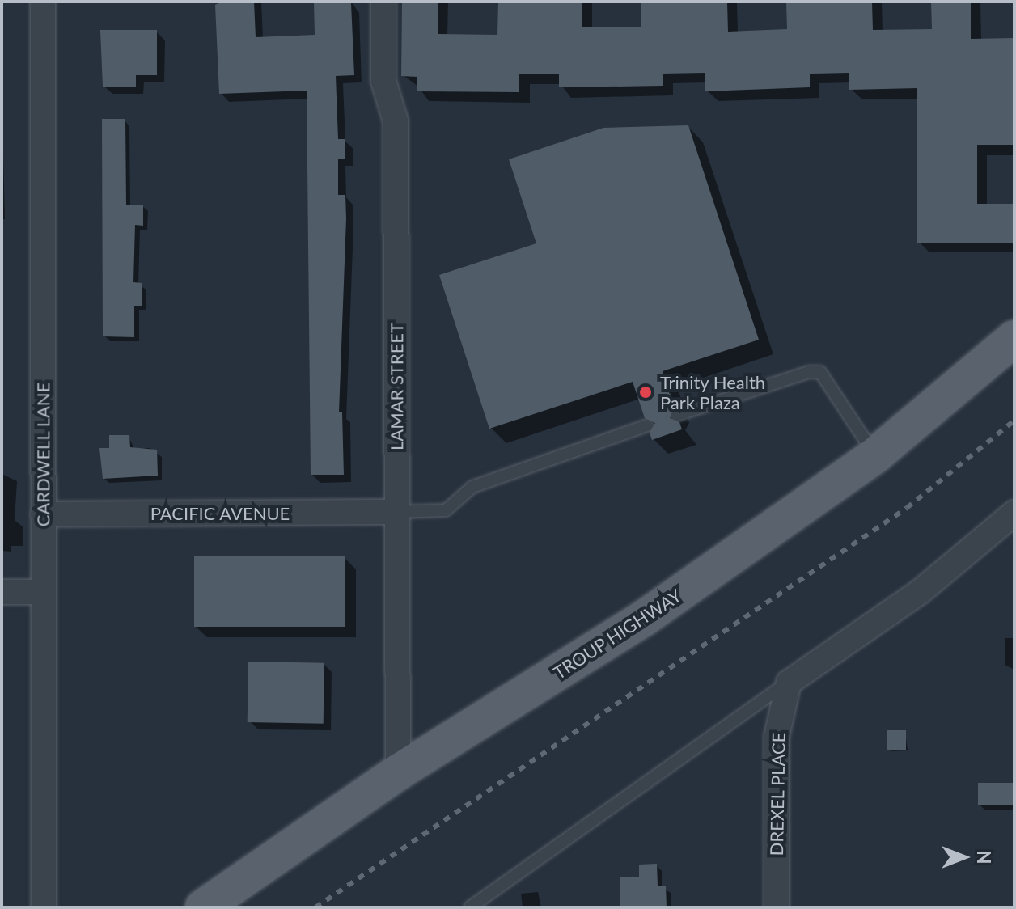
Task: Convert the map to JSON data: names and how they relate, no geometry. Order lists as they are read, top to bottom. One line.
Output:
{"streets":{"main road":["TROUP HIGHWAY"],"street":["LAMAR STREET","CARDWELL LANE","PACIFIC AVENUE","DREXEL PLACE"]},"crossings":[["LAMAR STREET","PACIFIC AVENUE"],["LAMAR STREET","TROUP HIGHWAY"],["CARDWELL LANE","PACIFIC AVENUE"]],"places":["Trinity Health Park Plaza"],"north":"right"}
